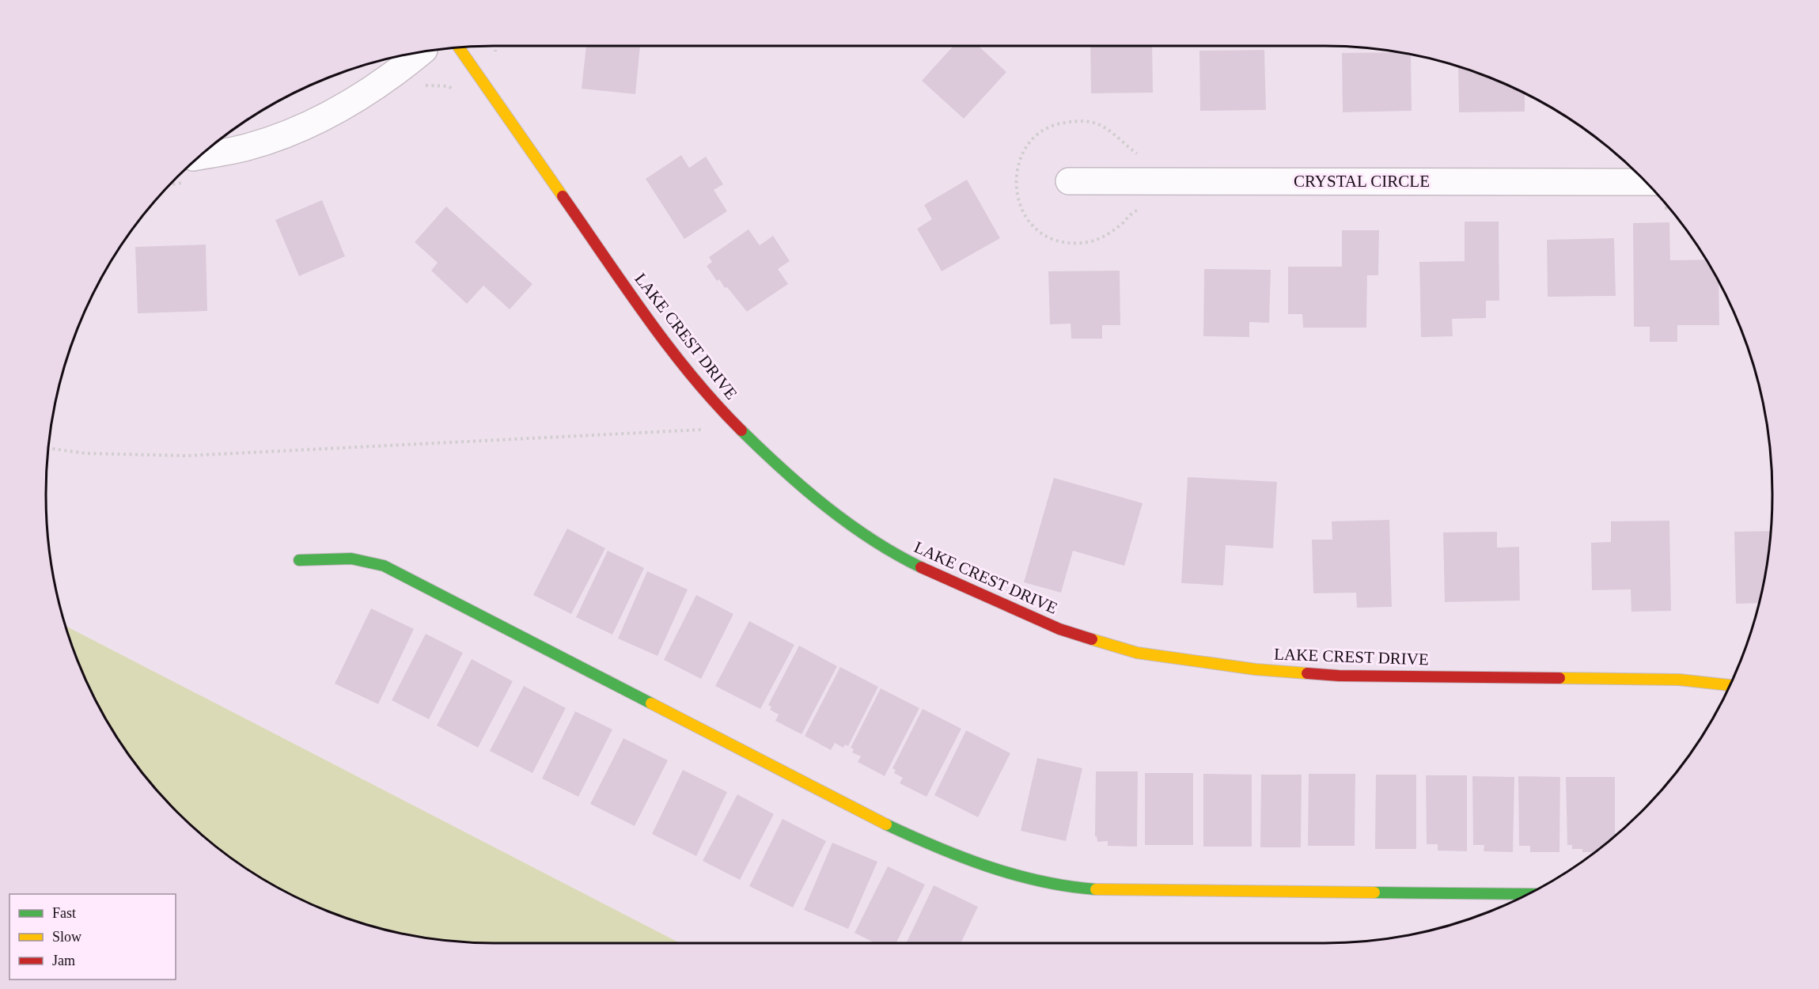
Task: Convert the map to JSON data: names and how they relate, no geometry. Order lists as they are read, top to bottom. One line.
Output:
{"streets":{"street":["CRYSTAL CIRCLE","LAKE CREST DRIVE"]},"legend":["Fast","Slow","Jam"]}
